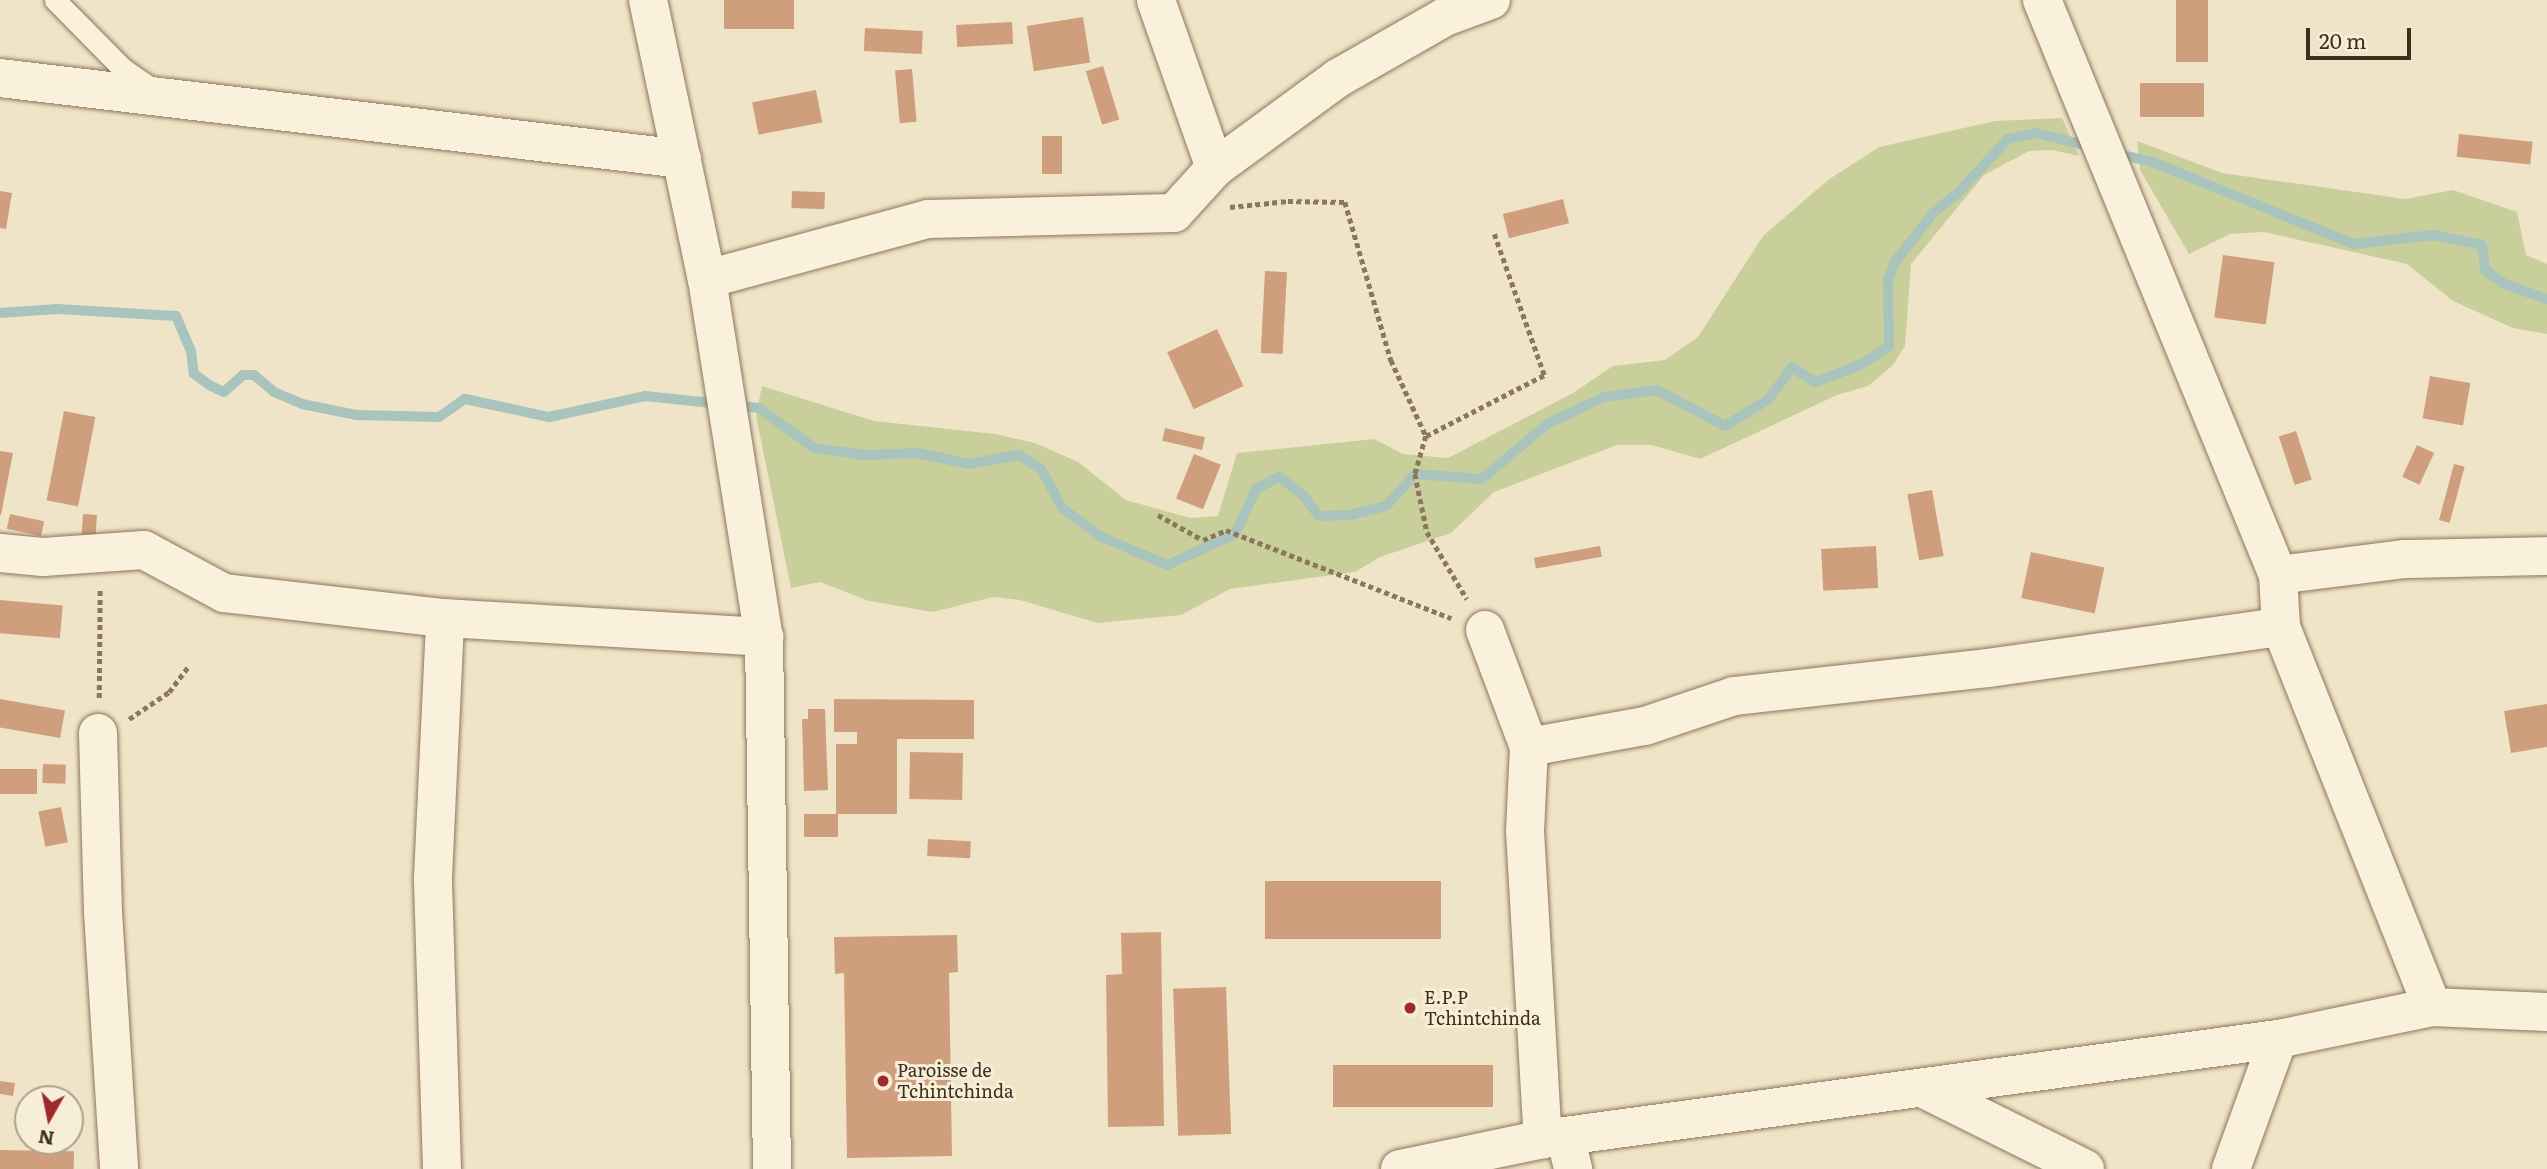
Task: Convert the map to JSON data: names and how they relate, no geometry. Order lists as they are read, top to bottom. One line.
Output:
{"places":["E.P.P Tchintchinda","Paroisse de Tchintchinda"],"scale_bar":"20 m","north":"bottom"}
